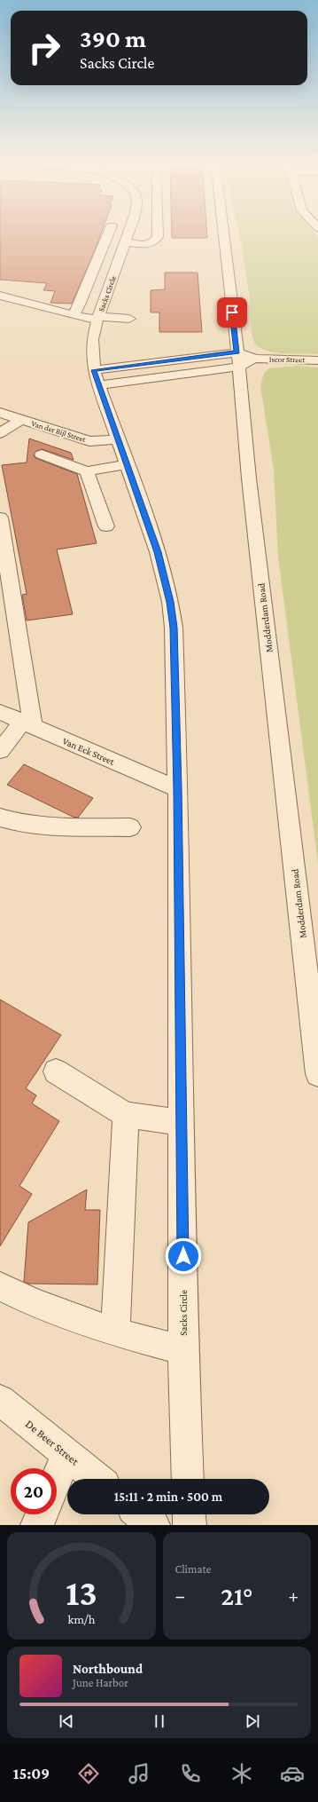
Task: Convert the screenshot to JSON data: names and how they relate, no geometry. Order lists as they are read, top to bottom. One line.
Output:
{"streets":{"street":["Sacks Circle","Iscor Street","Van der Bijl Street","Modderdam Road","Van Eck Street","De Beer Street"]},"crossings":[["Sacks Circle","Van der Bijl Street"],["Sacks Circle","Van Eck Street"],["Iscor Street","Modderdam Road"]],"page":{"turn":["390 m","Sacks Circle"],"limit":"20","trip":"15:11 · 2 min · 500 m","tile":"Climate","heat":["−","21°","+"],"song":["Northbound","June Harbor"],"tabs":"15:09","gauge":["13","km/h"]}}
